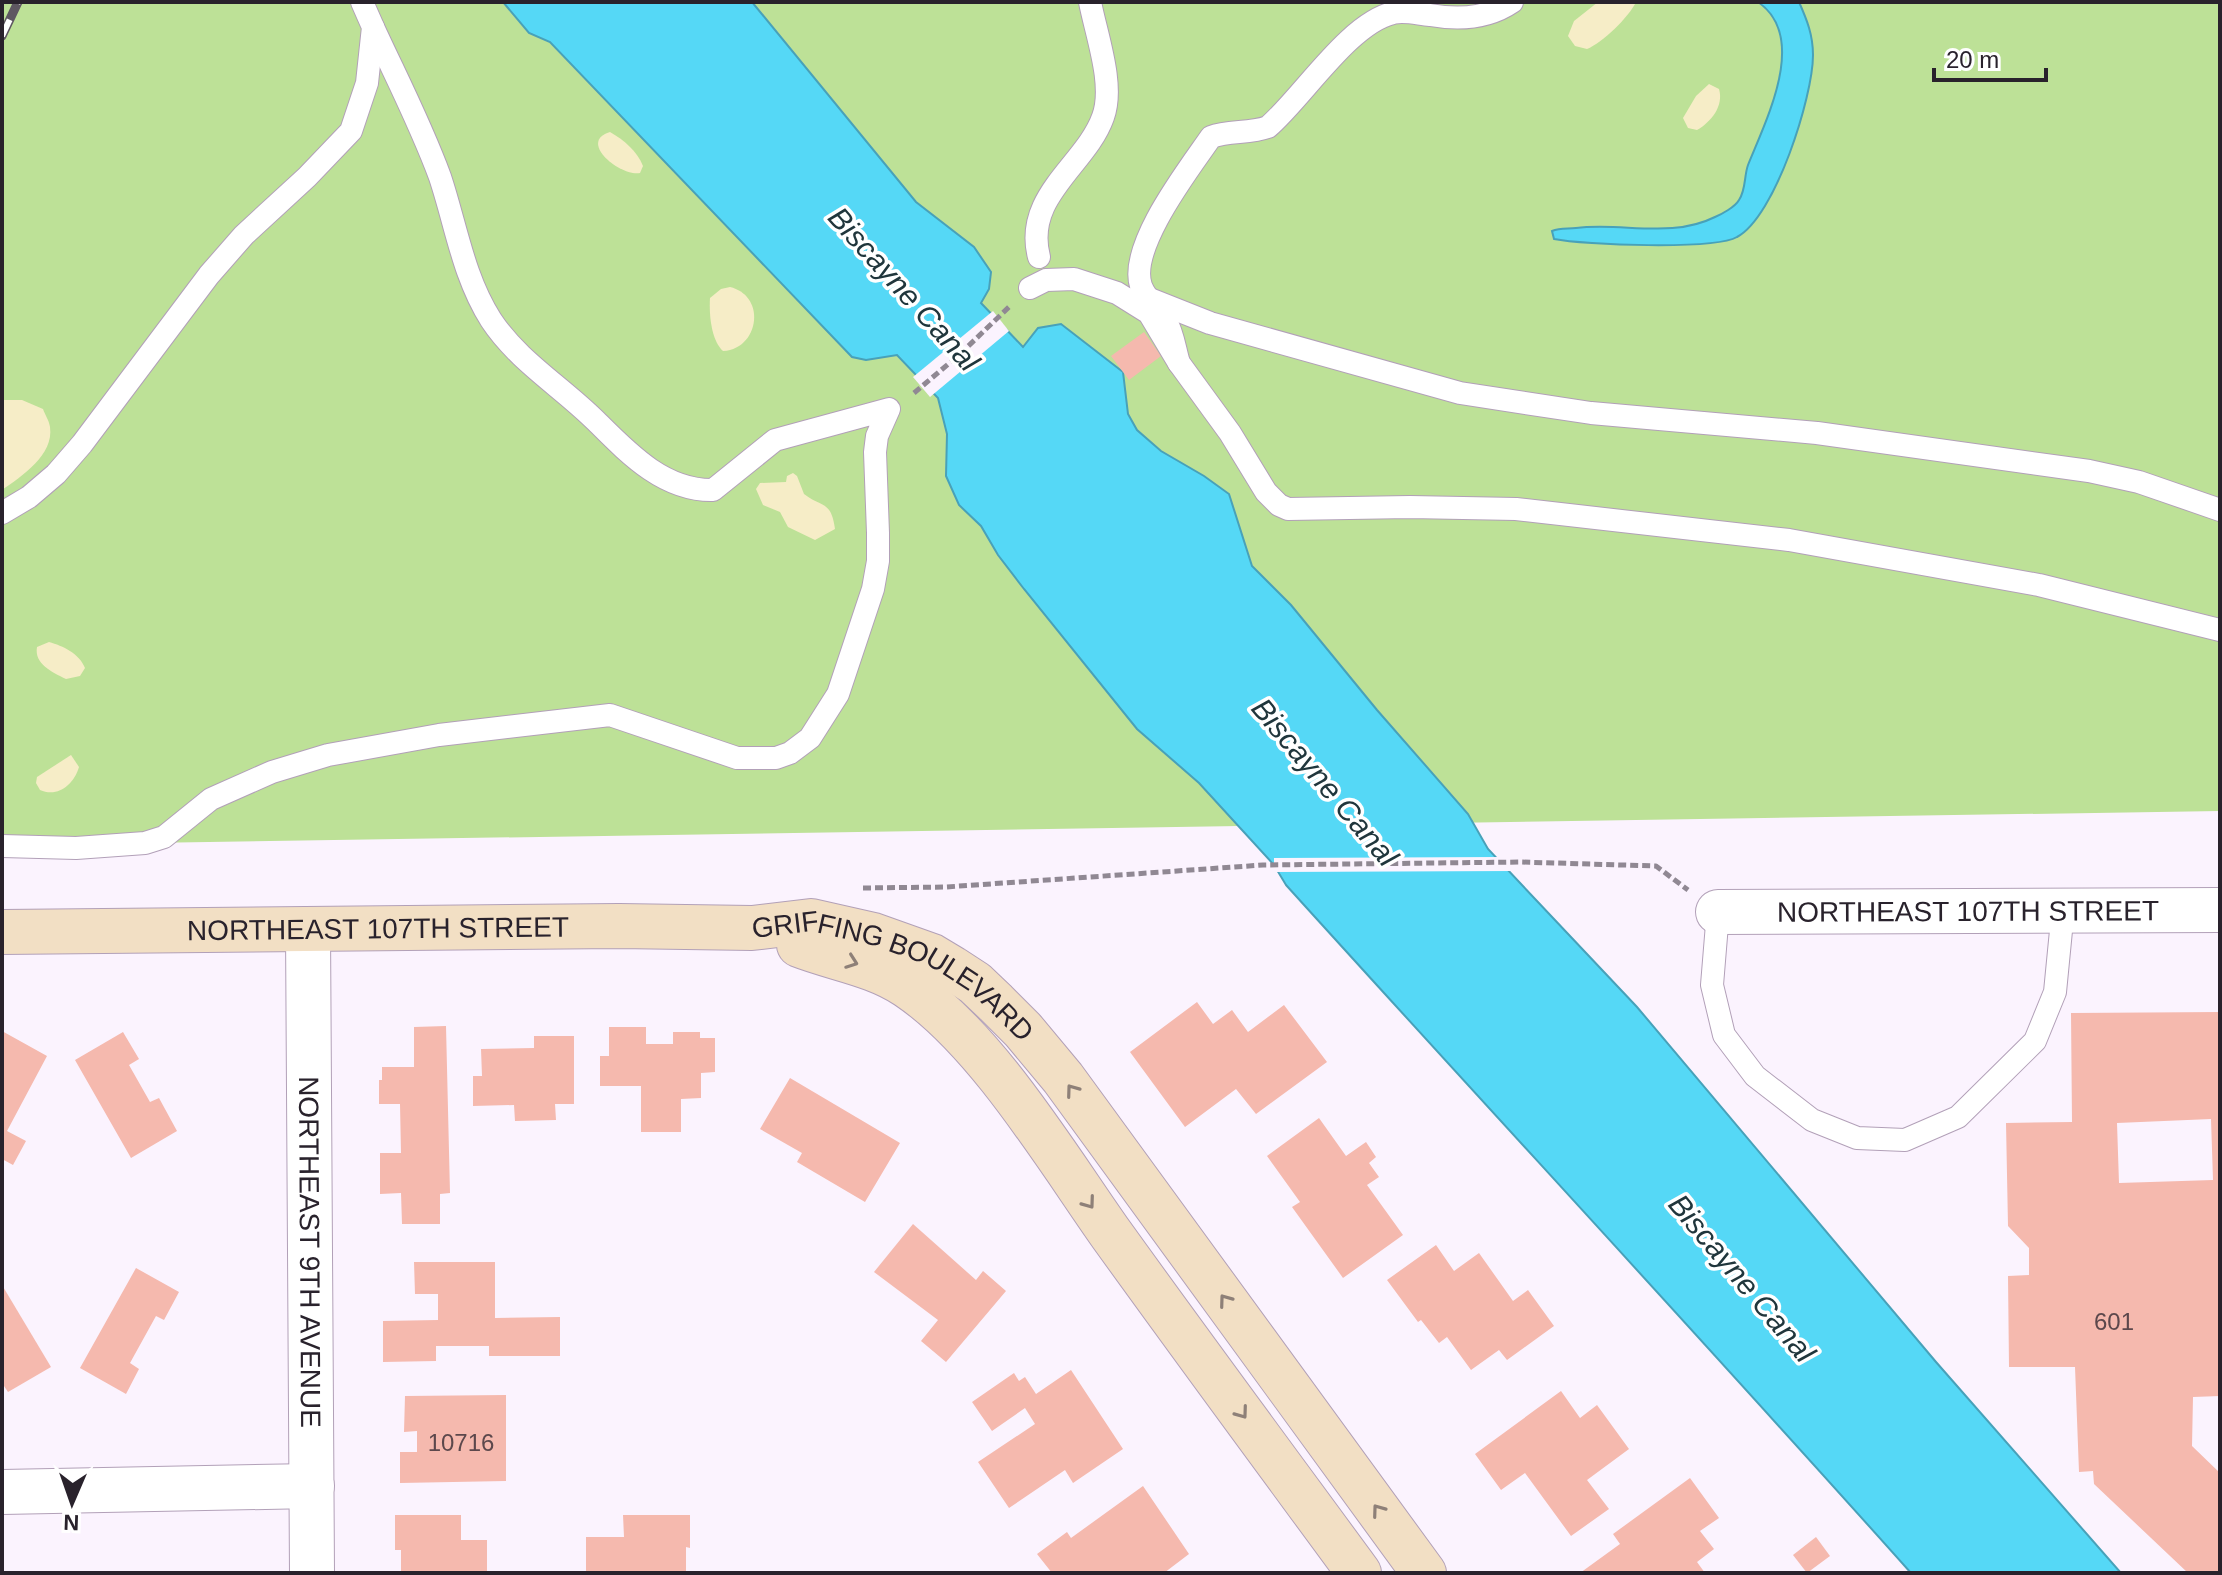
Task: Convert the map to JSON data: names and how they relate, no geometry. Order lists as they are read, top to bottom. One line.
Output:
{"streets":{"street":["NORTHEAST 107TH STREET","GRIFFING BOULEVARD","NORTHEAST 9TH AVENUE"]},"crossings":[["NORTHEAST 107TH STREET","GRIFFING BOULEVARD"],["NORTHEAST 107TH STREET","NORTHEAST 9TH AVENUE"]],"water":["Biscayne Canal"],"house_numbers":["601","10716"],"scale_bar":"20 m","north":"bottom"}
